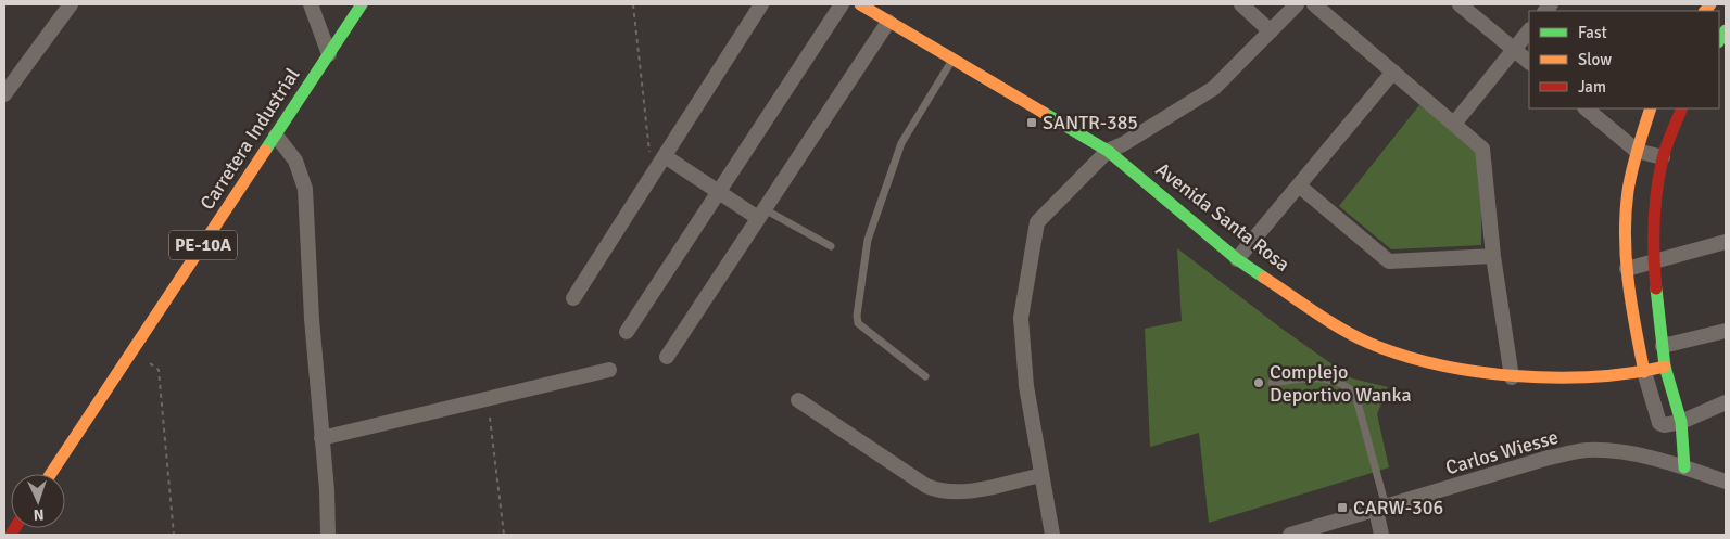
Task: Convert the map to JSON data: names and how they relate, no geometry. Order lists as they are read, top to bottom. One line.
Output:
{"streets":{"main road":["Carretera Industrial","Avenida Santa Rosa","PE-10A"],"street":["Carlos Wiesse"]},"places":{"transit":["SANTR-385","CARW-306"],"other":["Complejo Deportivo Wanka"]},"legend":["Fast","Slow","Jam"],"north":"bottom"}
